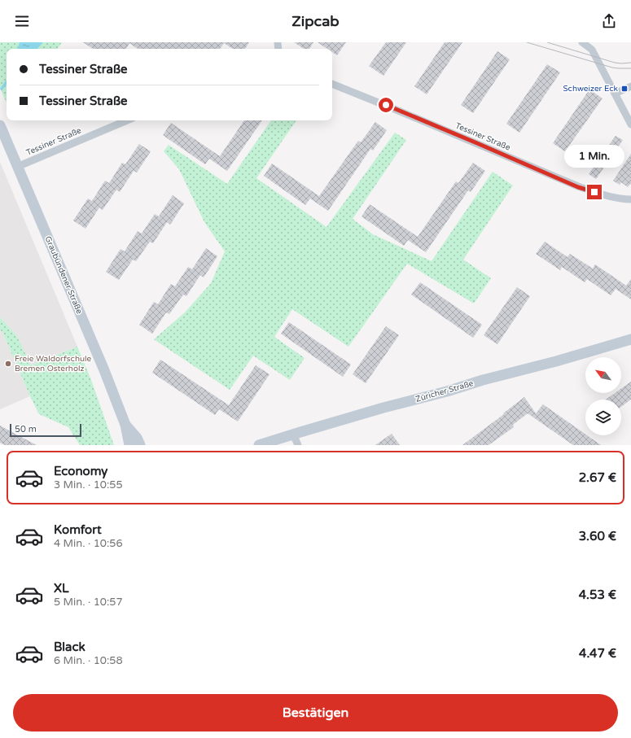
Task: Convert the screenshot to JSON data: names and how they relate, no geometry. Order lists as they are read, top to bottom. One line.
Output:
{"streets":{"main road":["Graubündener Straße","Züricher Straße"],"street":["Tessiner Straße"]},"crossings":[["Tessiner Straße","Graubündener Straße"]],"places":{"transit":["Schweizer Eck"],"other":["Freie Waldorfschule Bremen Osterholz"]},"scale_bar":"50 m","north":"top left","page":{"header":"Zipcab","banner":["Tessiner Straße","Tessiner Straße"],"bubble":"1 Min.","scale":"50 m","list":[{"name":"Economy","note":"3 Min. · 10:55","value":"2.67 €"},{"name":"Komfort","note":"4 Min. · 10:56","value":"3.60 €"},{"name":"XL","note":"5 Min. · 10:57","value":"4.53 €"},{"name":"Black","note":"6 Min. · 10:58","value":"4.47 €"}],"buttons":"Bestätigen"}}
